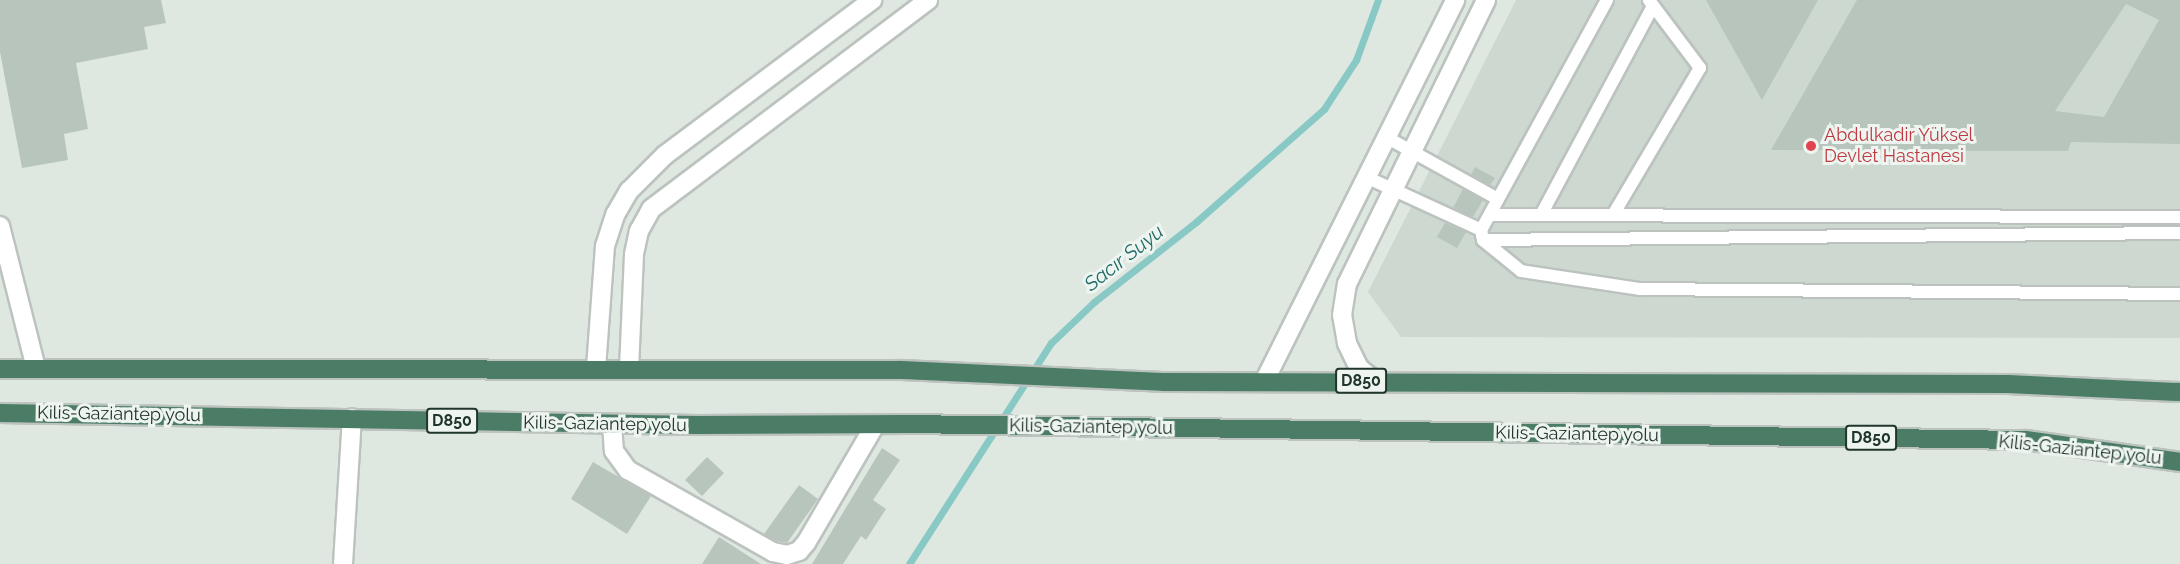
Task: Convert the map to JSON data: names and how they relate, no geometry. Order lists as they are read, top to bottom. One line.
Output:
{"streets":{"highway":["D850","Kilis-Gaziantep yolu"]},"water":["Sacır Suyu"],"places":["Abdulkadir Yüksel Devlet Hastanesi"]}
